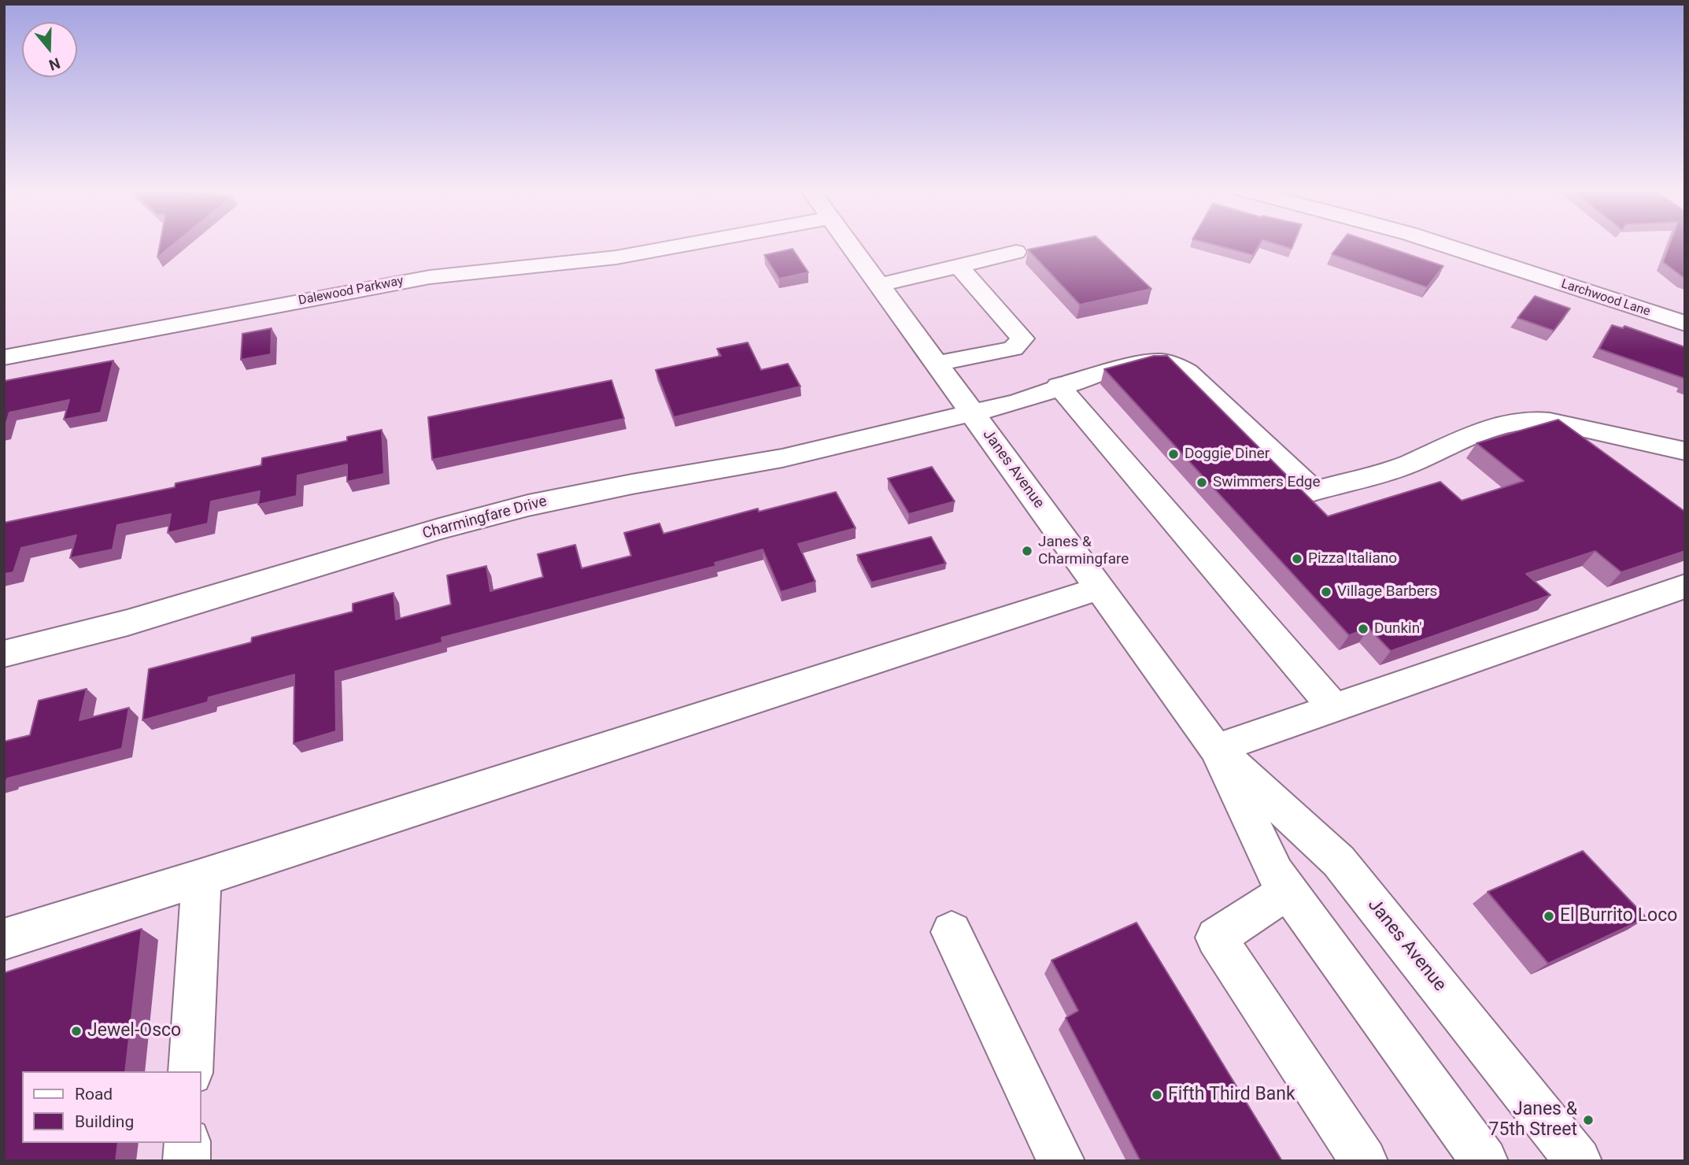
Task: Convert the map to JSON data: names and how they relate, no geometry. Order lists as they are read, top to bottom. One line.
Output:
{"streets":{"street":["Dalewood Parkway","Larchwood Lane","Janes Avenue","Charmingfare Drive"]},"crossings":[["Janes Avenue","Charmingfare Drive"]],"places":["Doggie Diner","Swimmers Edge","Janes & Charmingfare","Pizza Italiano","Village Barbers","Dunkin'","El Burrito Loco","Jewel-Osco","Fifth Third Bank","Janes & 75th Street"],"legend":["Road","Building"],"north":"bottom"}
